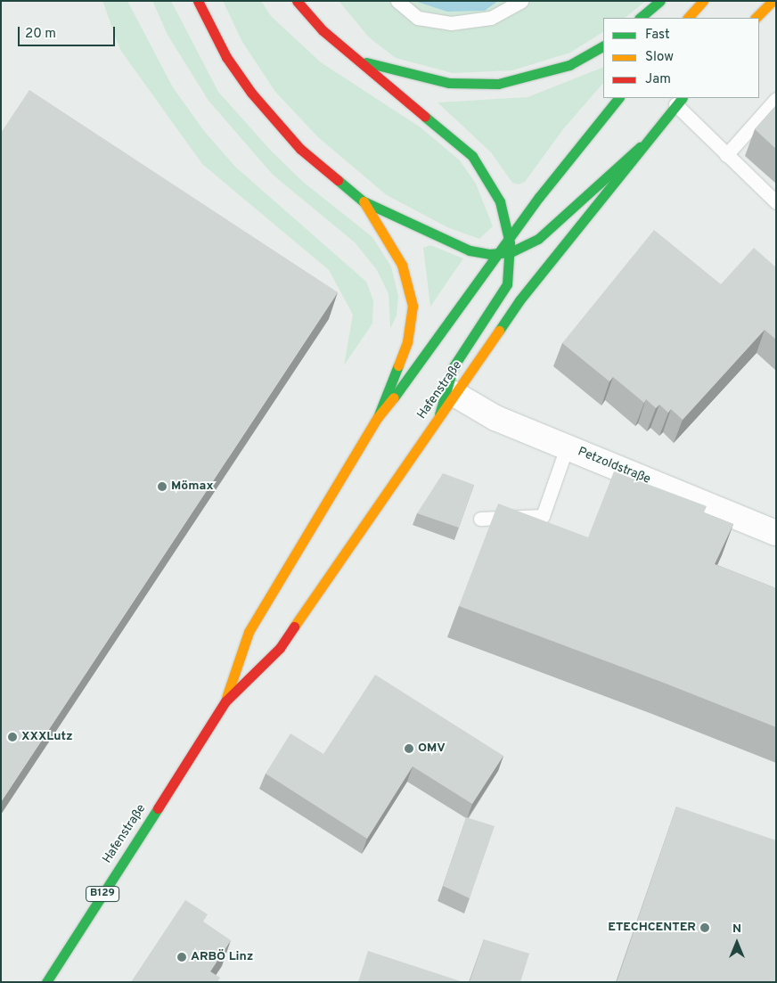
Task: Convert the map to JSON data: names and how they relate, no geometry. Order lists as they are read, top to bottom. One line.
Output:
{"streets":{"main road":["Hafenstraße","B129"],"street":["Petzoldstraße"]},"crossings":[["Hafenstraße","Petzoldstraße"]],"places":["Mömax","XXXLutz","OMV","ETECHCENTER","ARBÖ Linz"],"legend":["Fast","Slow","Jam"],"scale_bar":"20 m","north":"top"}
